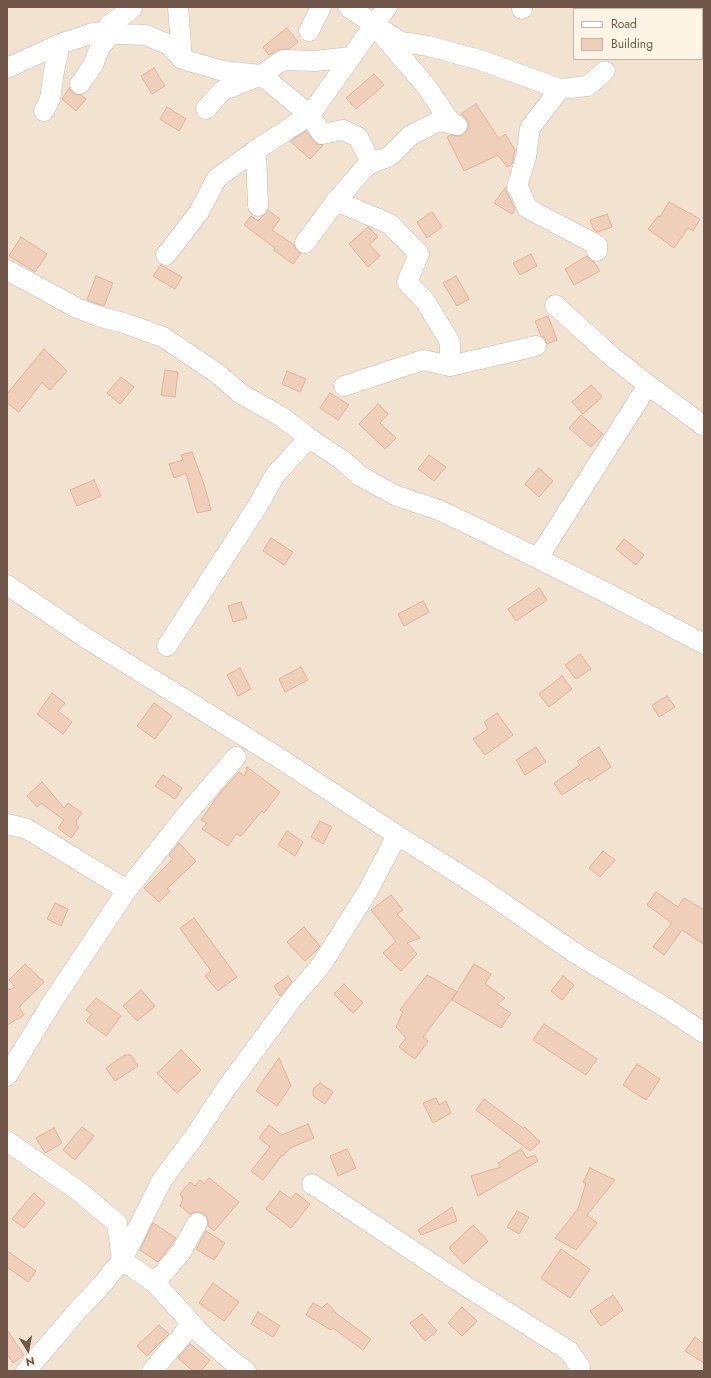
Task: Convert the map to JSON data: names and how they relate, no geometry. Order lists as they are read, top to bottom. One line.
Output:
{"legend":["Road","Building"],"north":"bottom"}
